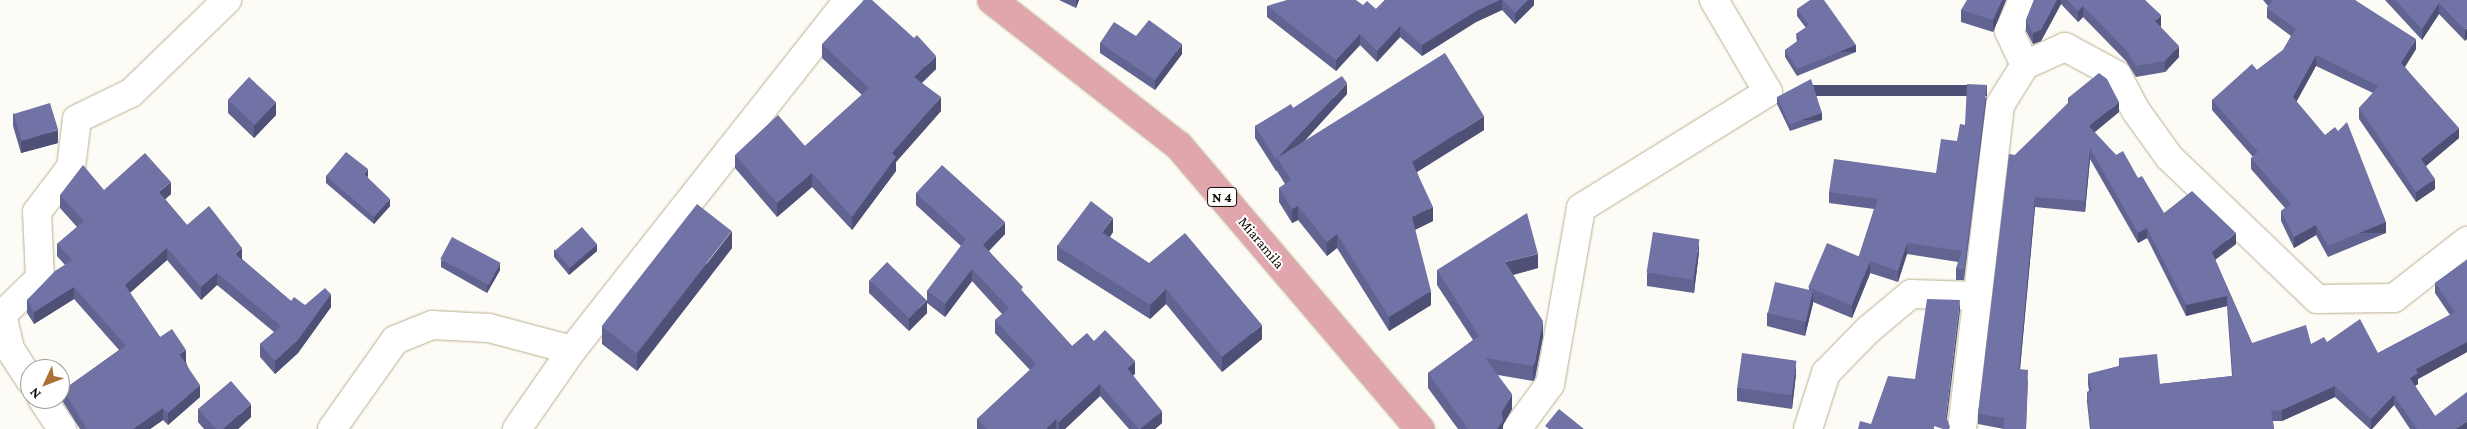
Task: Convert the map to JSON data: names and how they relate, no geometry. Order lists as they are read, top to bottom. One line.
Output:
{"streets":{"main road":["N 4","Miaramila"]},"north":"bottom left"}
